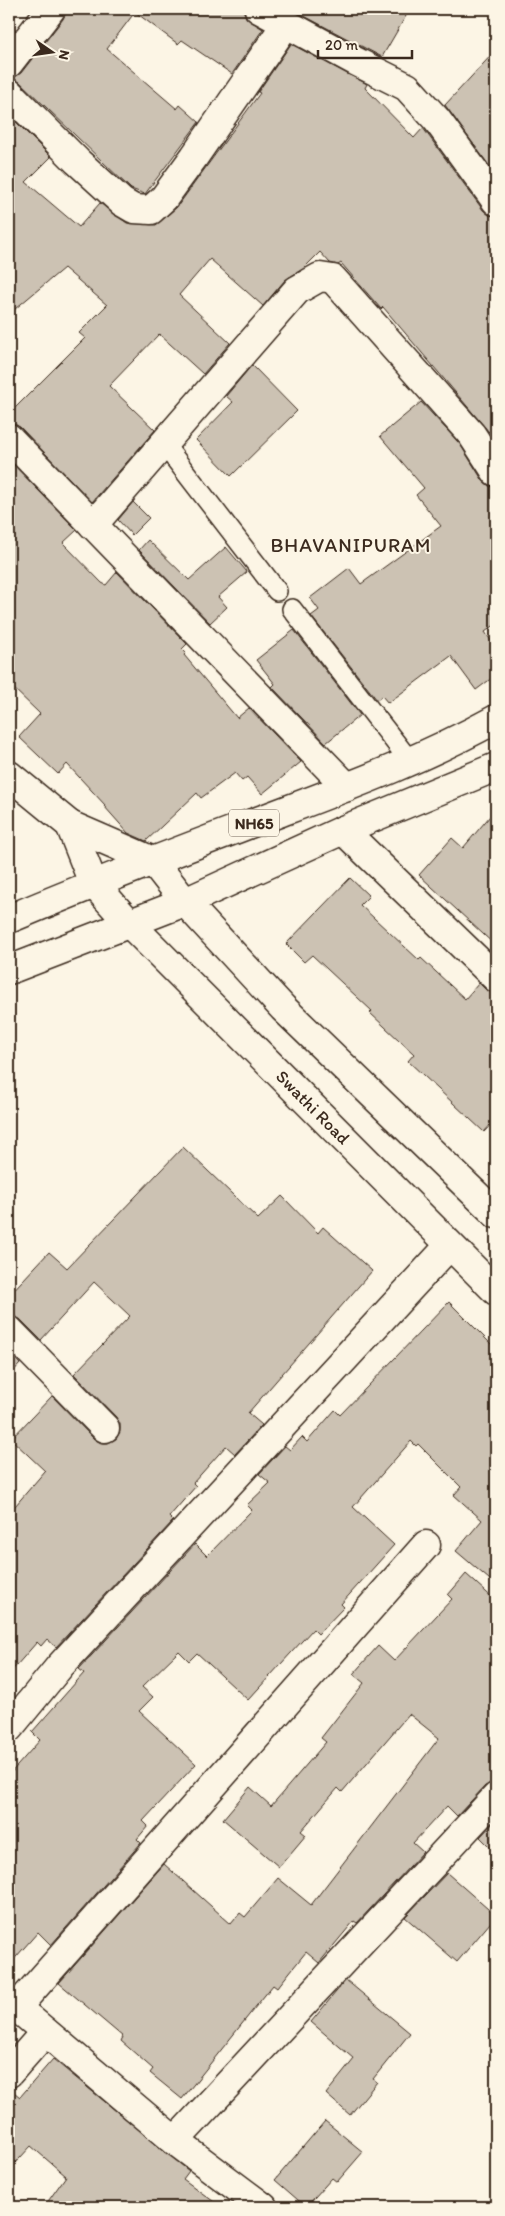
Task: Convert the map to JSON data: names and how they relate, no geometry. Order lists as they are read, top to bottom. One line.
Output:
{"streets":{"main road":["NH65","Swathi Road"]},"crossings":[["NH65","Swathi Road"]],"districts":["BHAVANIPURAM"],"scale_bar":"20 m","north":"right"}
